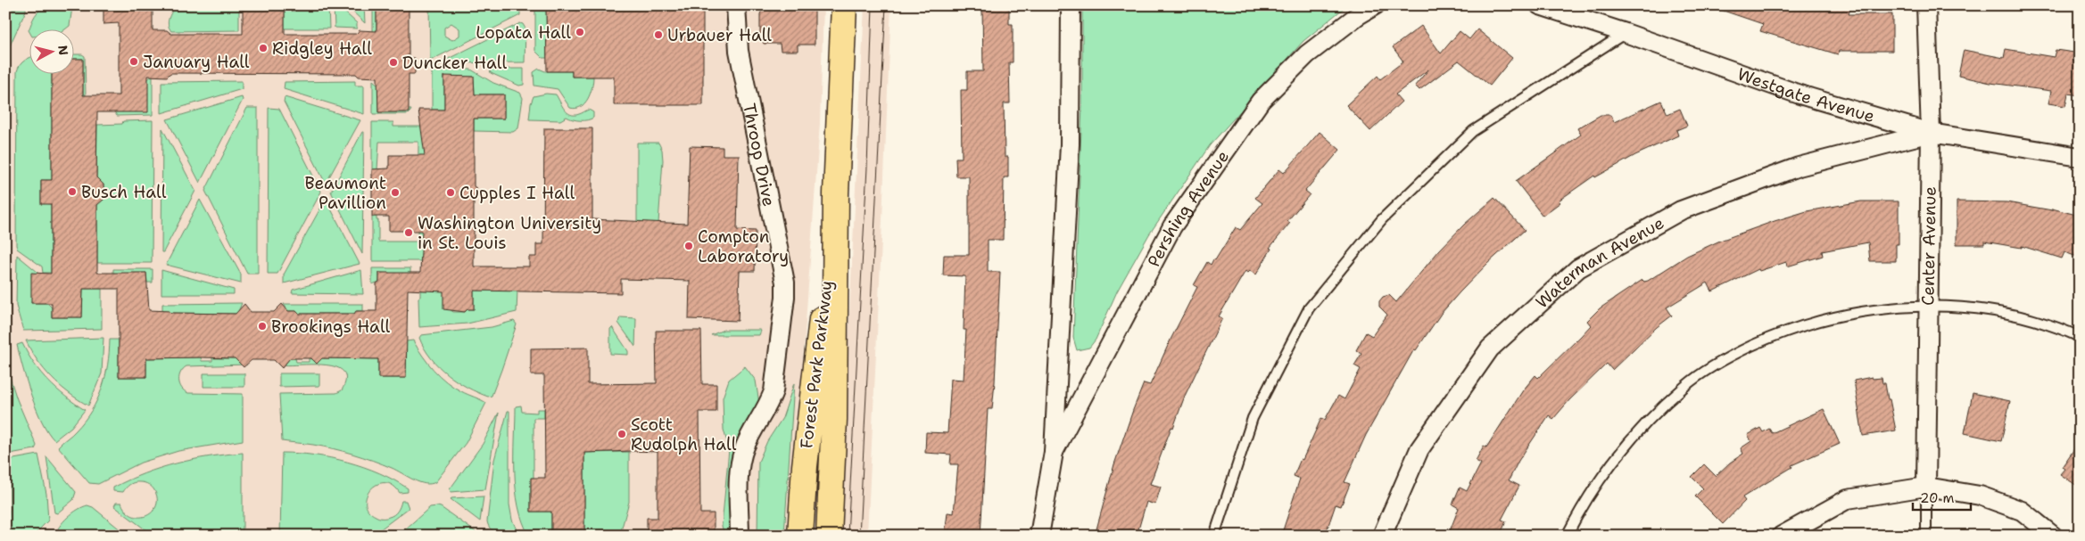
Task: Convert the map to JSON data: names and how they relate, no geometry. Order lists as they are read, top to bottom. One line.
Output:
{"streets":{"main road":["Forest Park Parkway"],"street":["Westgate Avenue","Throop Drive","Pershing Avenue","Center Avenue","Waterman Avenue"]},"crossings":[["Westgate Avenue","Center Avenue"],["Westgate Avenue","Waterman Avenue"],["Center Avenue","Waterman Avenue"]],"places":["Lopata Hall","Urbauer Hall","Ridgley Hall","January Hall","Duncker Hall","Busch Hall","Beaumont Pavillion","Cupples I Hall","Washington University in St. Louis","Compton Laboratory","Brookings Hall","Scott Rudolph Hall"],"scale_bar":"20 m","north":"right"}
